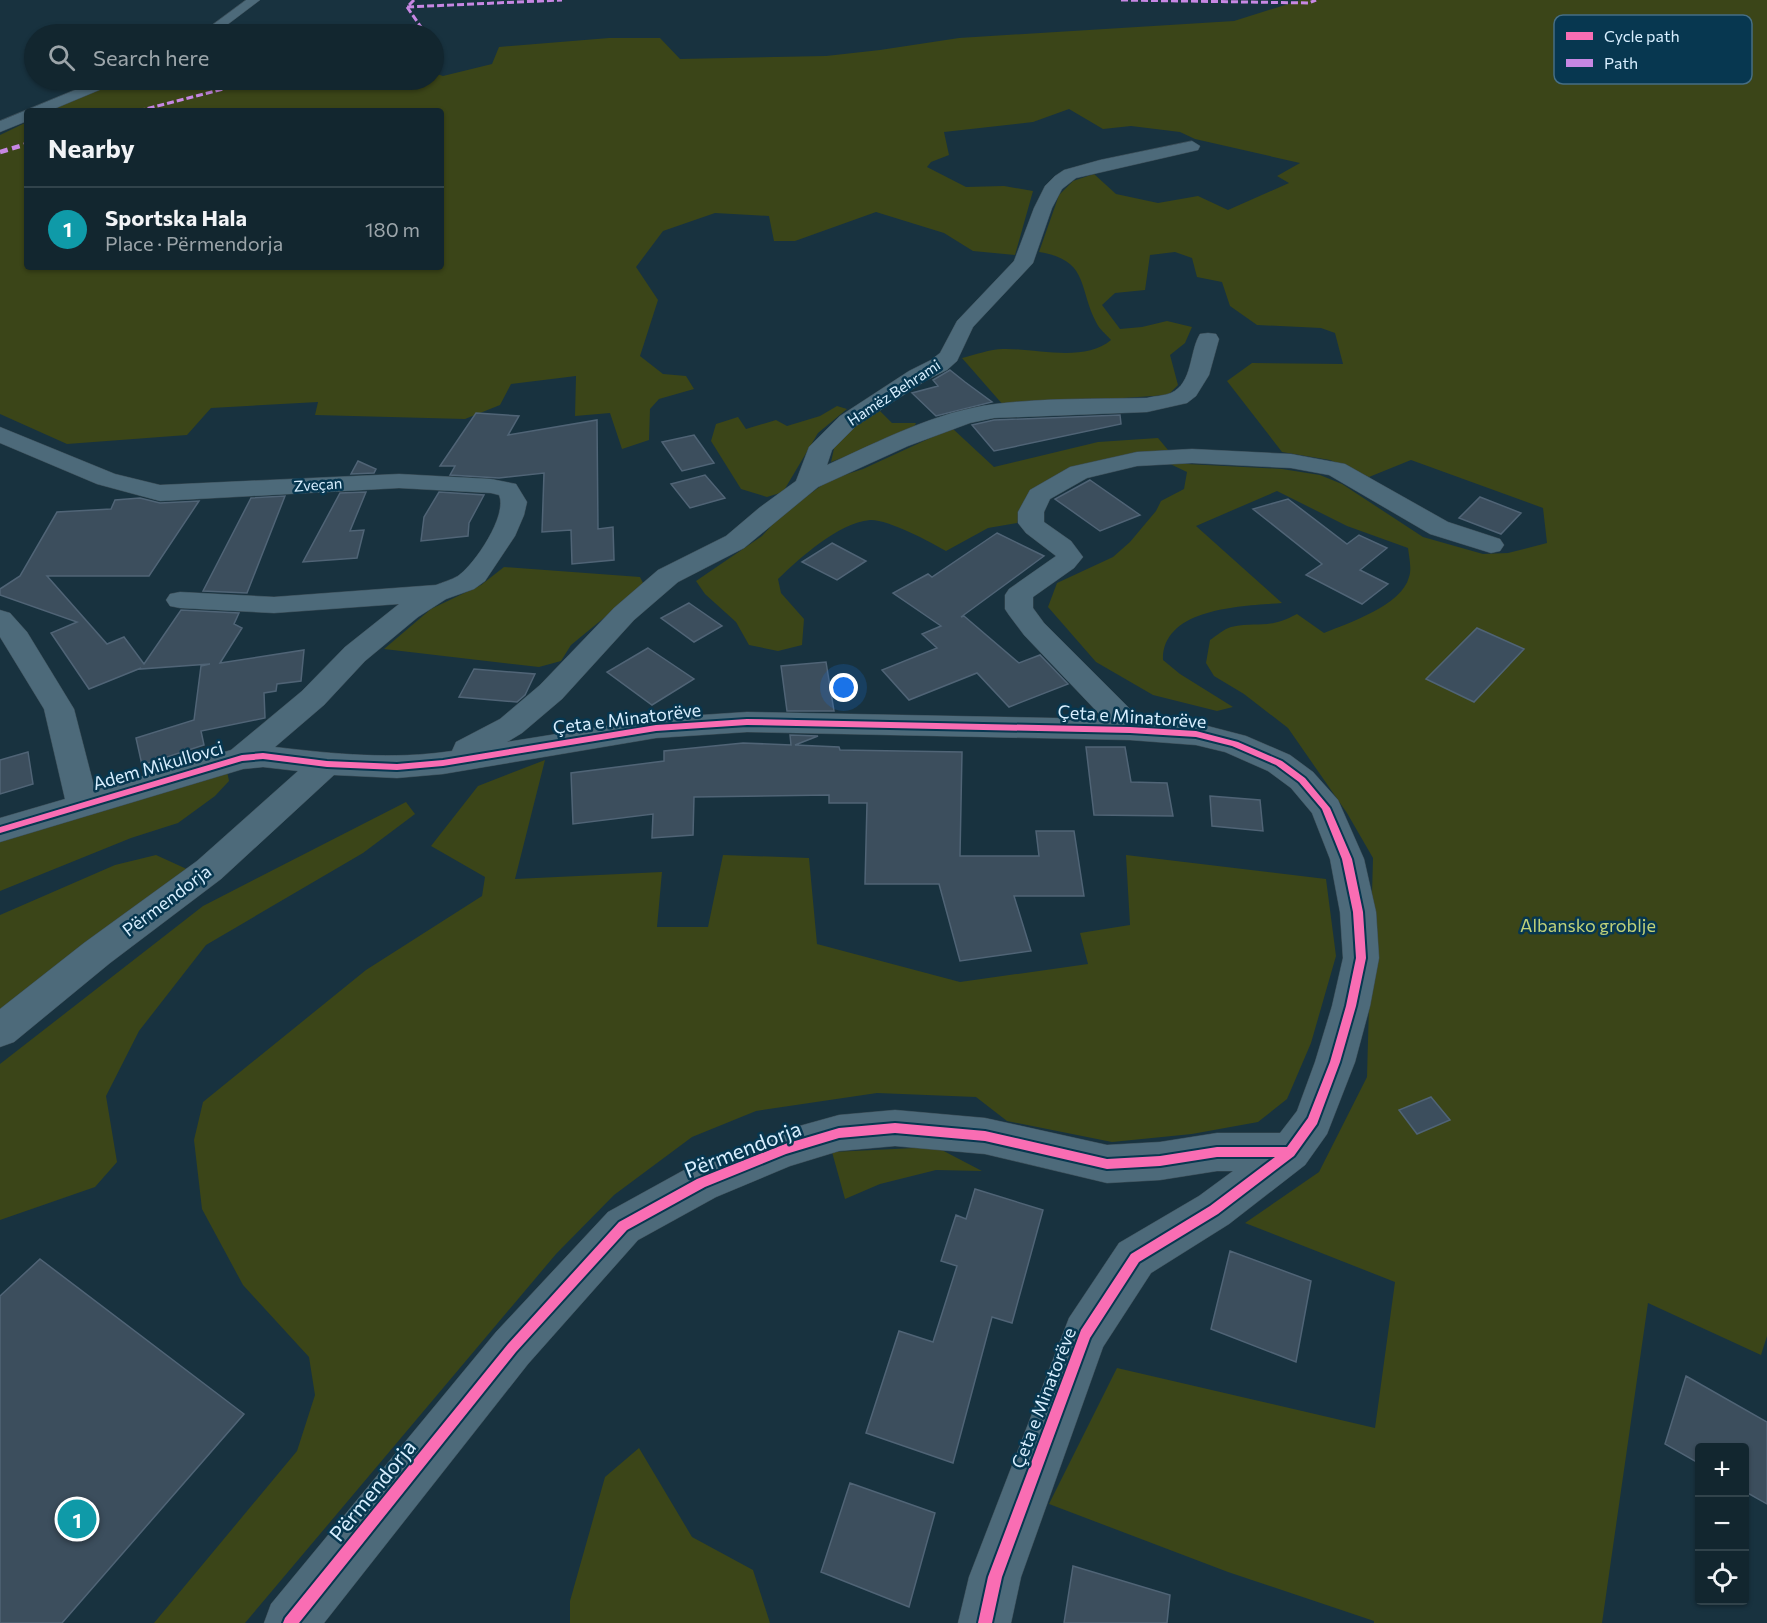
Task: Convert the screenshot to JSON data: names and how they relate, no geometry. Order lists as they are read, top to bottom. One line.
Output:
{"streets":{"street":["Hamëz Behrami","Zveçan","Çeta e Minatorëve","Adem Mikullovci","Përmendorja"]},"crossings":[["Zveçan","Adem Mikullovci"],["Çeta e Minatorëve","Adem Mikullovci"],["Çeta e Minatorëve","Përmendorja"],["Adem Mikullovci","Përmendorja"]],"parks":["Albansko groblje"],"legend":["Cycle path","Path"],"page":{"search":"Search here","heading":"Nearby","list":[{"mark":"1","name":"Sportska Hala","note":"Place · Përmendorja","value":"180 m"}],"map_buttons":["+","−"],"pins":"1"}}
